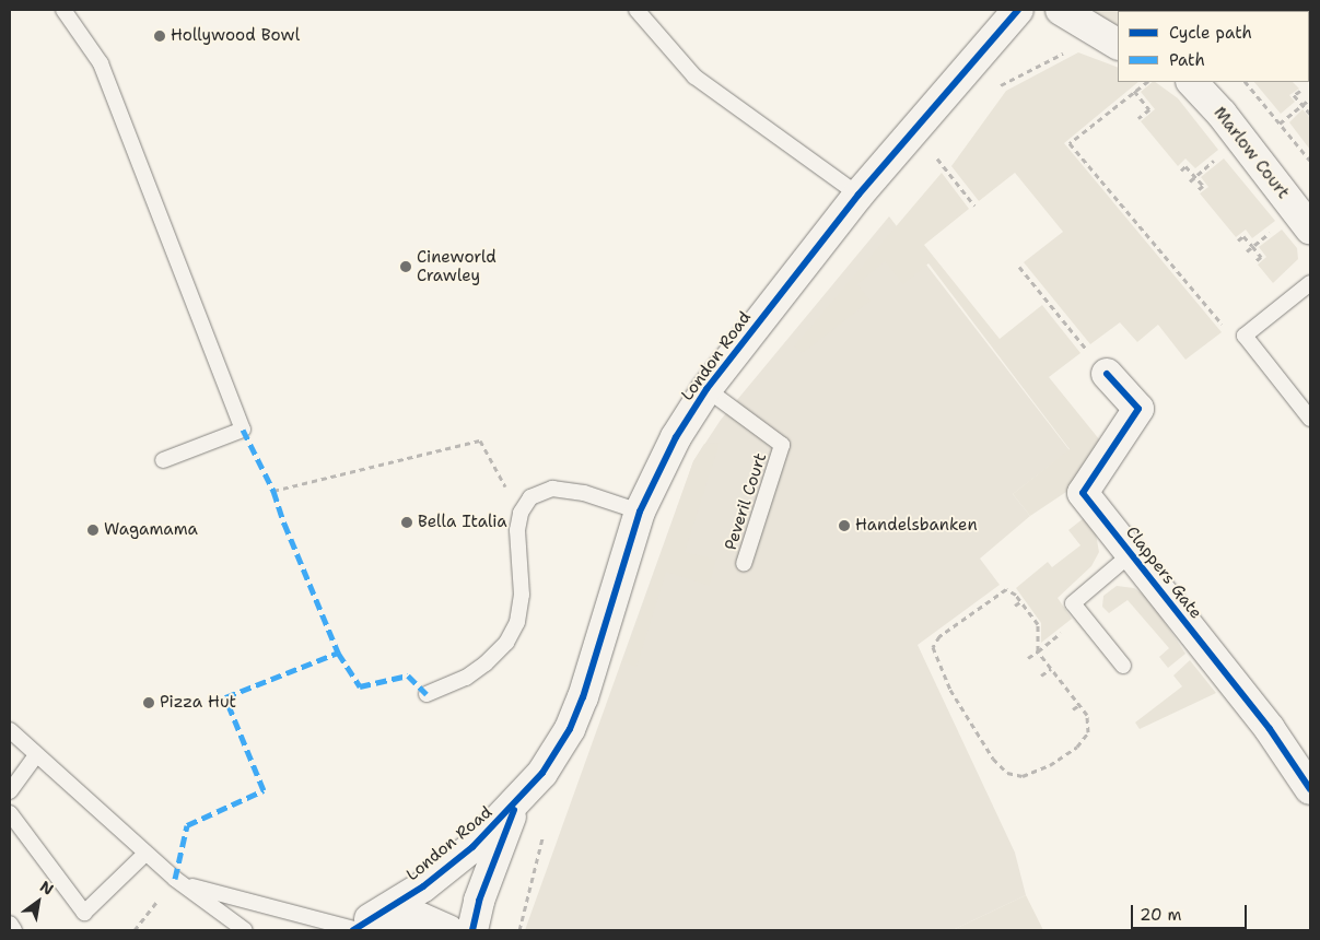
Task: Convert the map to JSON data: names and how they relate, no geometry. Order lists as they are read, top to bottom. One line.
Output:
{"streets":{"main road":["Marlow Court","London Road","Clappers Gate"],"lane":["Peveril Court"]},"crossings":[["London Road","Peveril Court"]],"places":["Hollywood Bowl","Cineworld Crawley","Bella Italia","Handelsbanken","Wagamama","Pizza Hut"],"legend":["Cycle path","Path"],"scale_bar":"20 m","north":"top right"}
